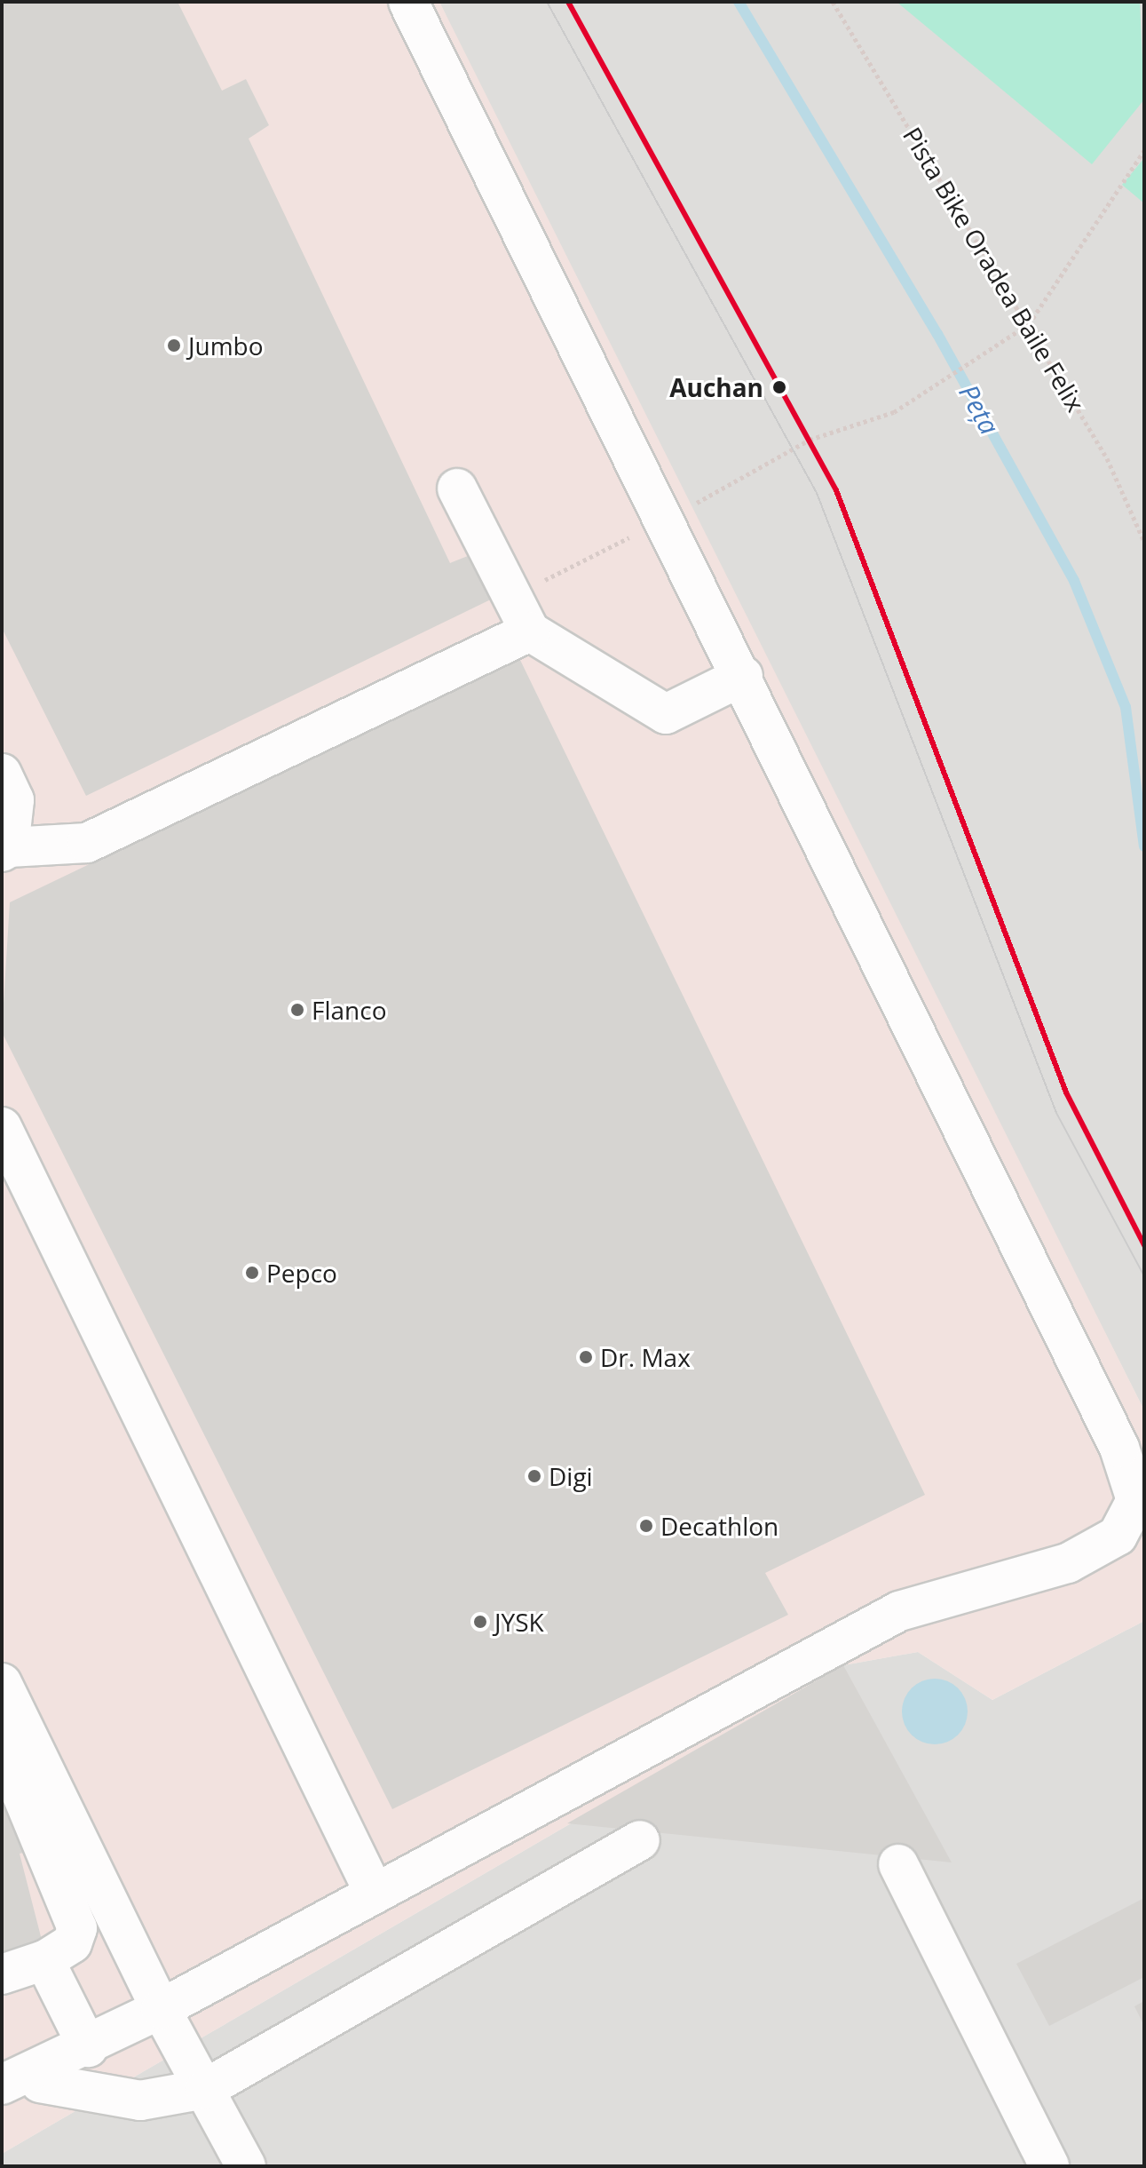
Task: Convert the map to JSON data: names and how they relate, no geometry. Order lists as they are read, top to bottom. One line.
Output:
{"streets":{"path":["Pista Bike Oradea Baile Felix"]},"water":["Peța"],"places":["Jumbo","Auchan","Flanco","Pepco","Dr. Max","Digi","Decathlon","JYSK"]}
